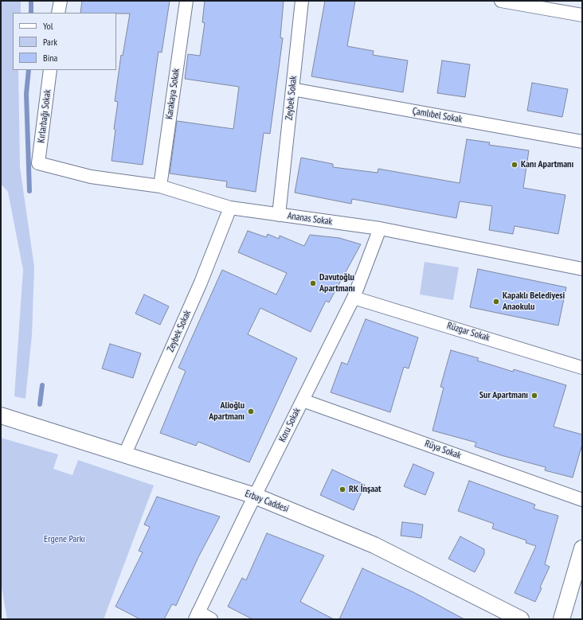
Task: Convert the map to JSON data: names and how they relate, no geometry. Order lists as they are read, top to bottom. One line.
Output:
{"streets":{"street":["Karakaya Sokak","Zeybek Sokak","Çamlıbel Sokak","Kırlarbağı Sokak","Ananas Sokak","Rüzgar Sokak","Koru Sokak","Rüya Sokak","Erbay Caddesi"]},"crossings":[["Karakaya Sokak","Ananas Sokak"],["Zeybek Sokak","Çamlıbel Sokak"],["Zeybek Sokak","Ananas Sokak"],["Zeybek Sokak","Erbay Caddesi"],["Kırlarbağı Sokak","Ananas Sokak"],["Ananas Sokak","Koru Sokak"],["Rüzgar Sokak","Koru Sokak"],["Koru Sokak","Rüya Sokak"],["Koru Sokak","Erbay Caddesi"]],"parks":["Ergene Parkı"],"places":["Kanı Apartmanı","Davutoğlu Apartmanı","Kapaklı Belediyesi Anaokulu","Sur Apartmanı","Alioğlu Apartmanı","RK İnşaat"],"legend":["Yol","Park","Bina"]}
